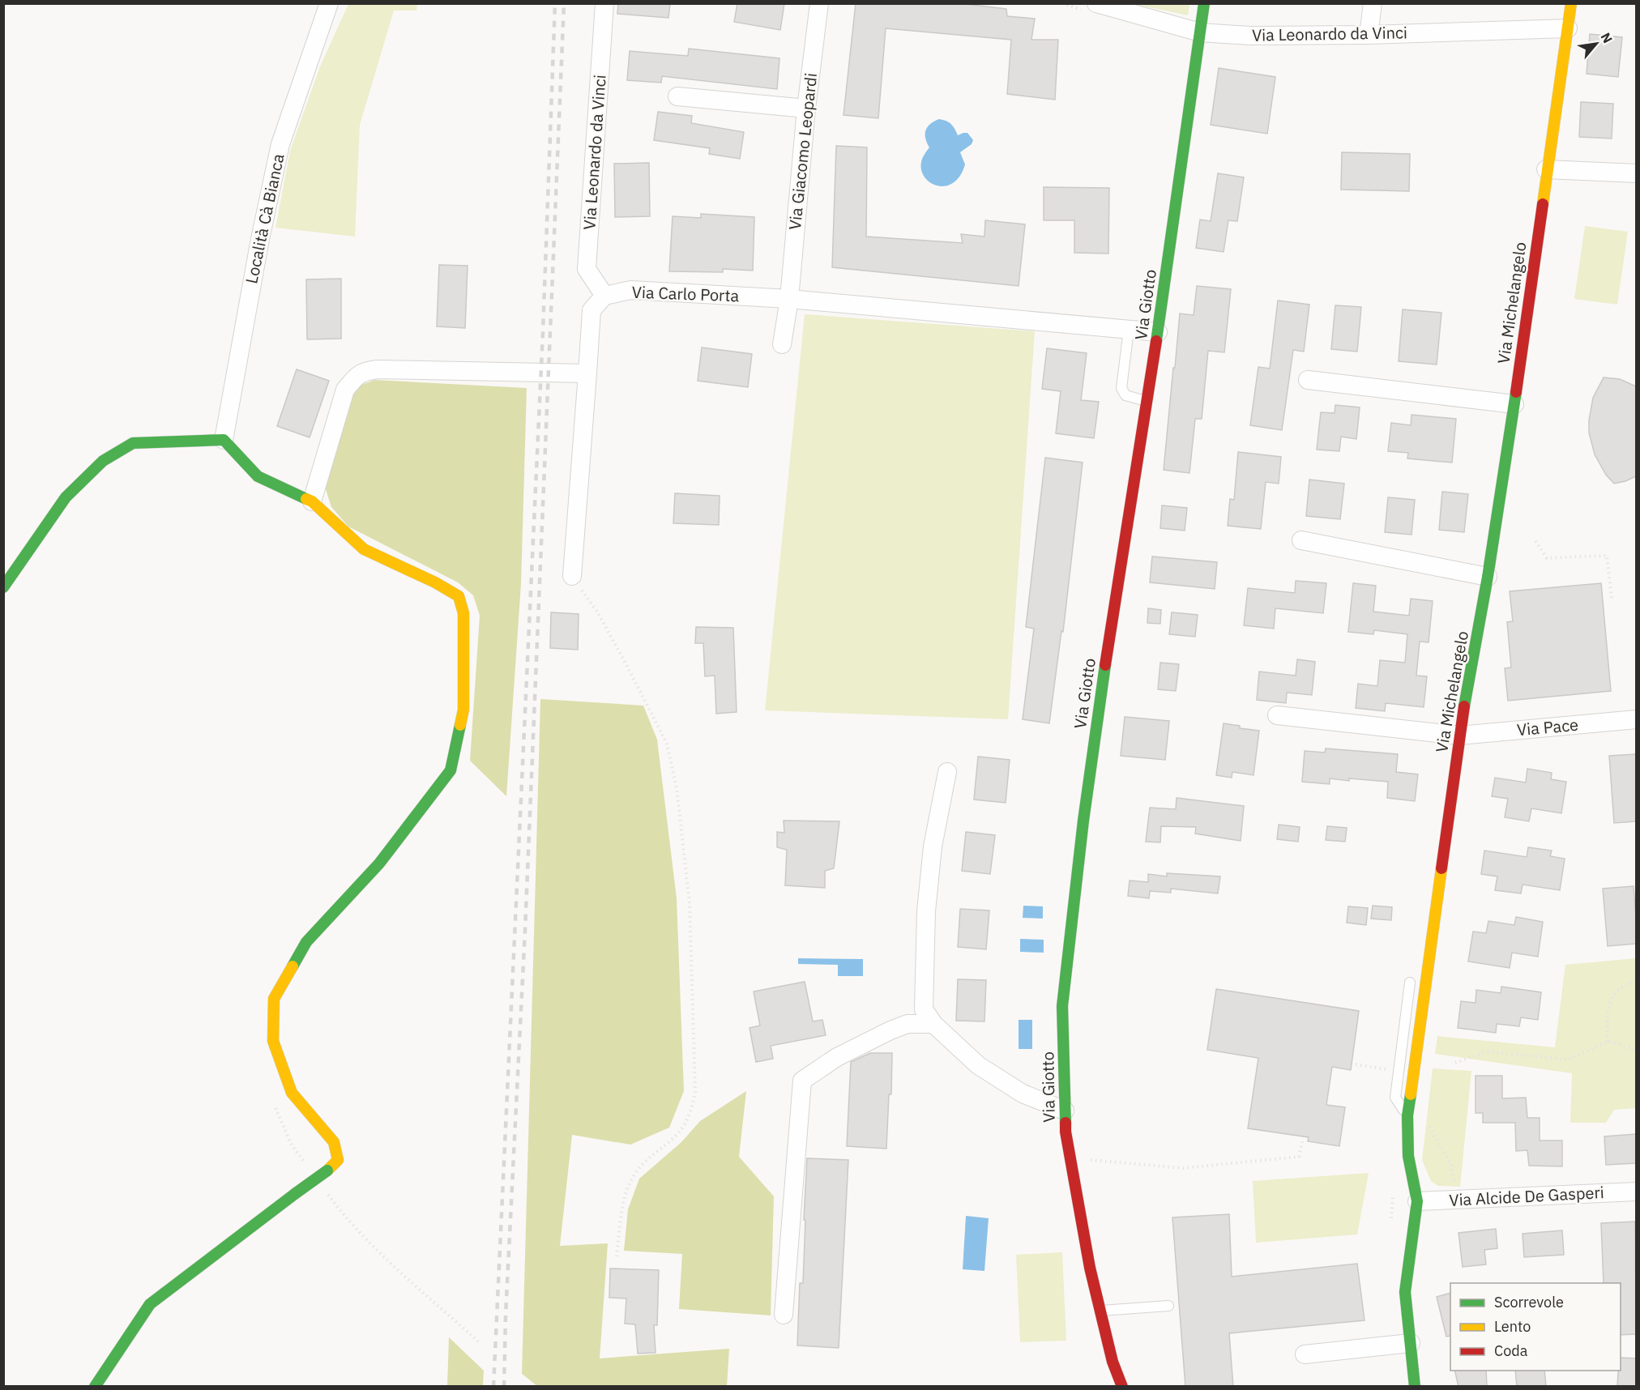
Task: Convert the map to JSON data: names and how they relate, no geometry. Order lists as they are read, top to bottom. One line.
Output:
{"streets":{"street":["Via Leonardo da Vinci","Via Giacomo Leopardi","Località Cà Bianca","Via Carlo Porta","Via Michelangelo","Via Giotto","Via Pace","Via Alcide De Gasperi"]},"crossings":[["Via Leonardo da Vinci","Via Carlo Porta"],["Via Leonardo da Vinci","Via Michelangelo"],["Via Leonardo da Vinci","Via Giotto"],["Via Giacomo Leopardi","Via Carlo Porta"],["Via Carlo Porta","Via Giotto"],["Via Michelangelo","Via Pace"],["Via Michelangelo","Via Alcide De Gasperi"]],"legend":["Scorrevole","Lento","Coda"],"north":"top right"}
